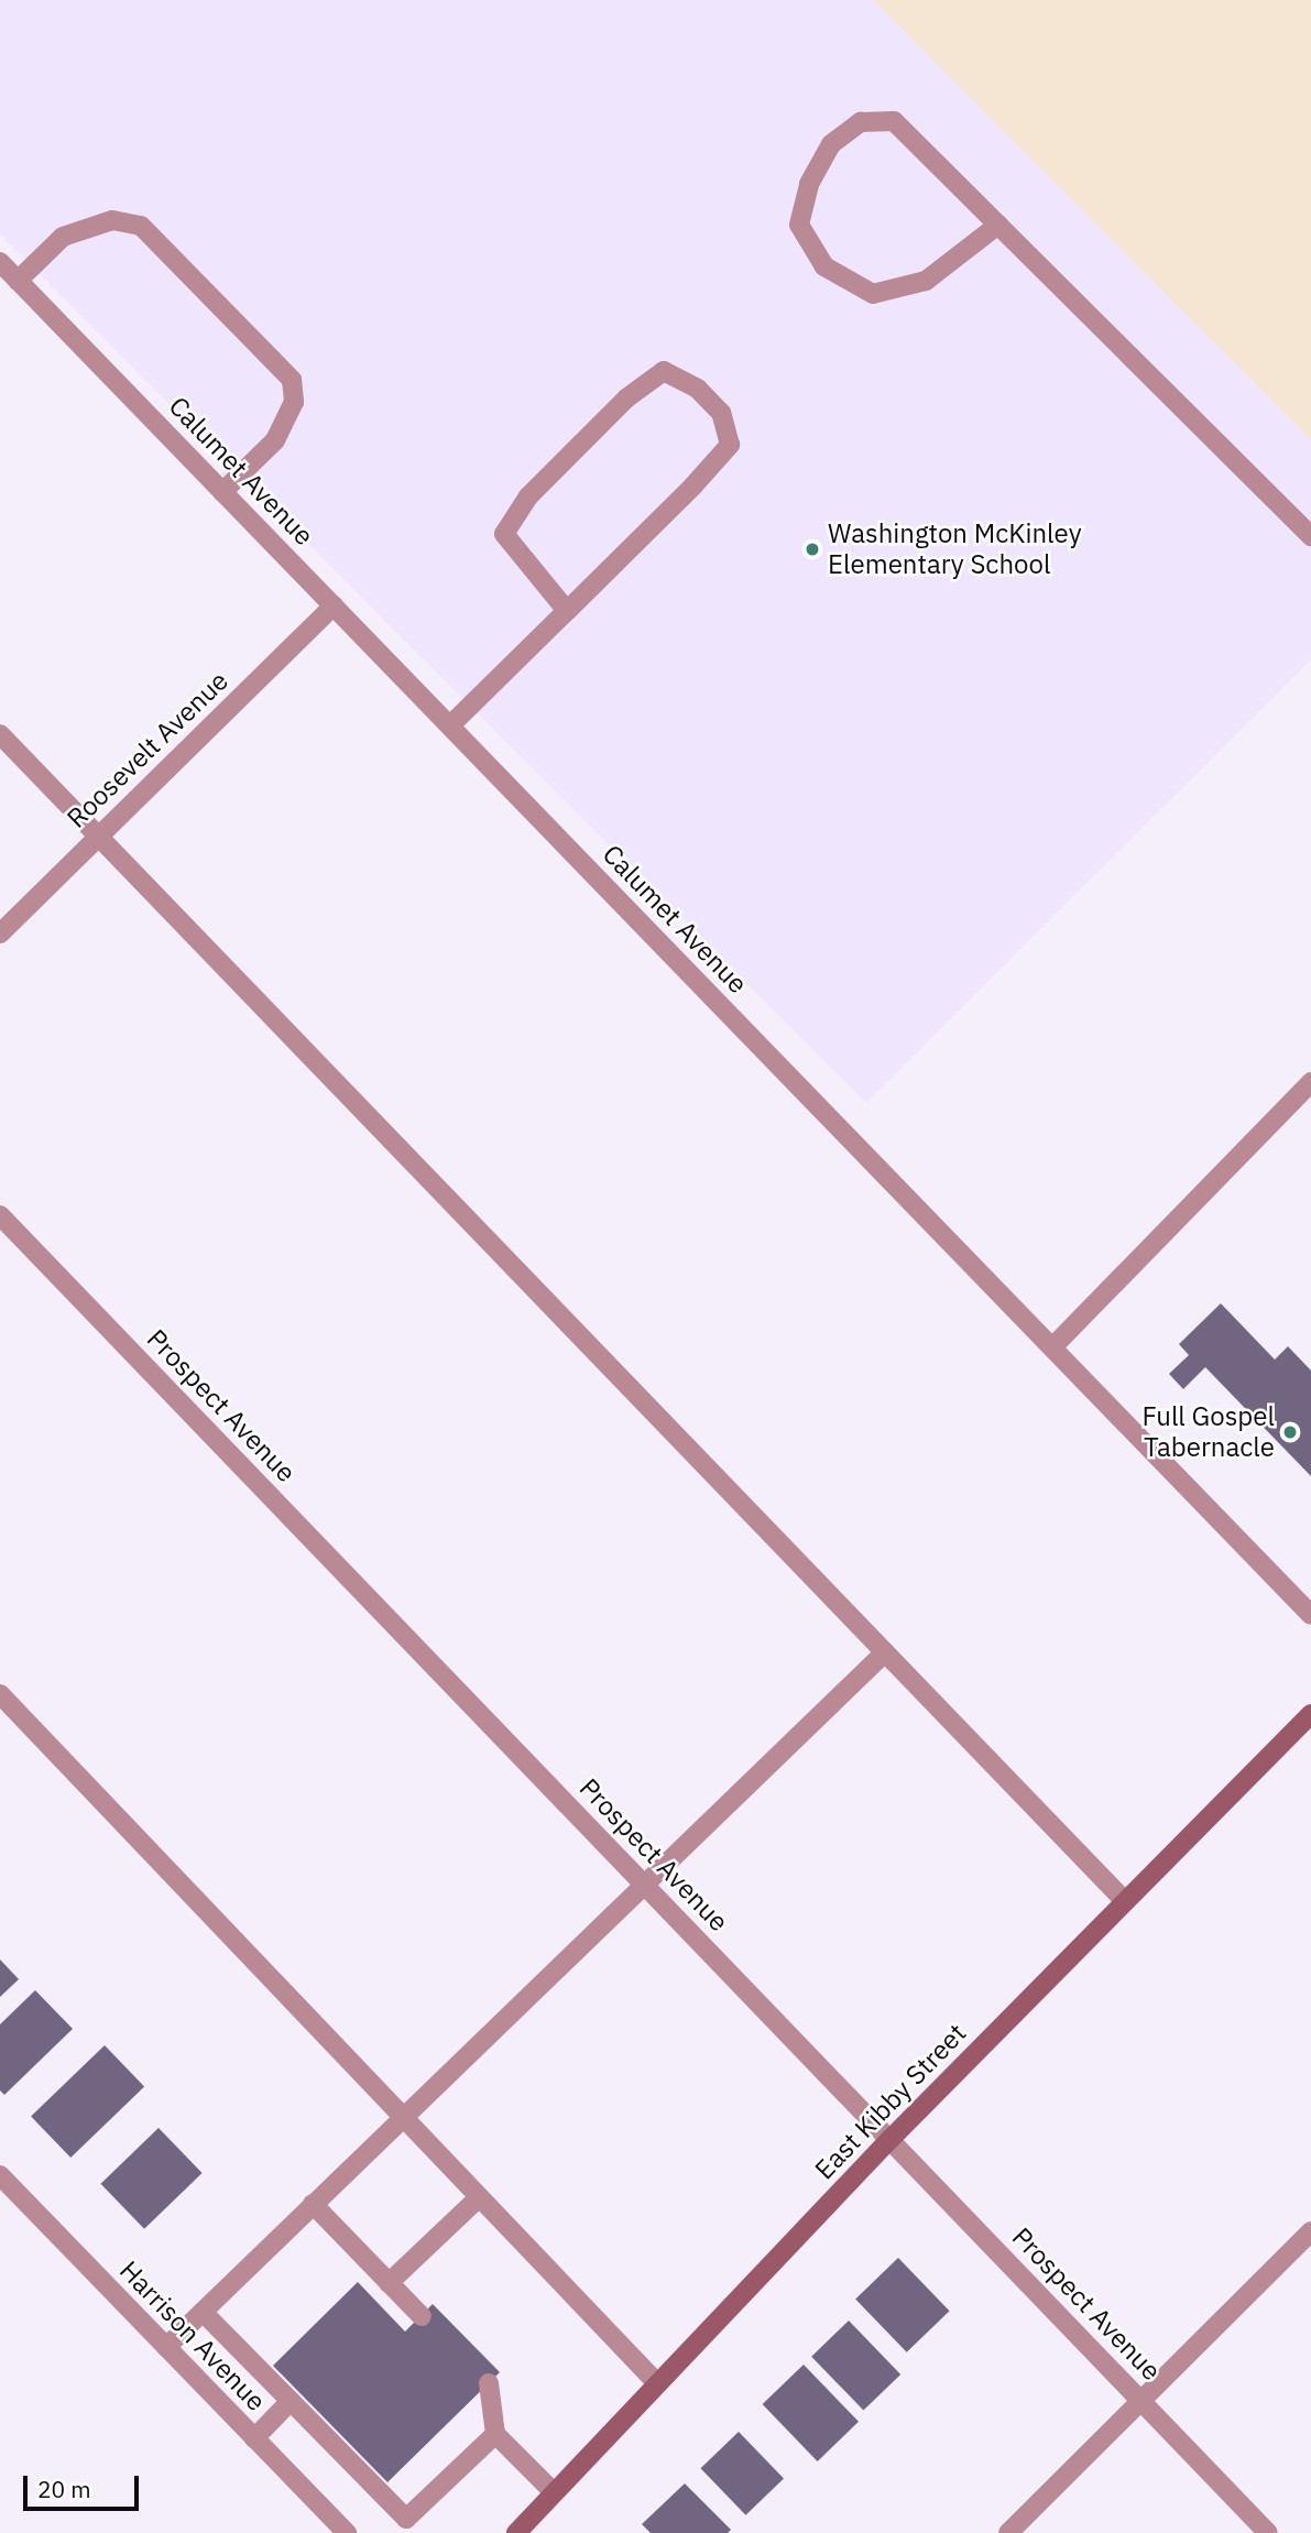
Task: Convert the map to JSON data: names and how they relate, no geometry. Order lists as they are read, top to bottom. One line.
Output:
{"streets":{"street":["Calumet Avenue","Roosevelt Avenue","Prospect Avenue","East Kibby Street","Harrison Avenue"]},"crossings":[["Calumet Avenue","Roosevelt Avenue"],["Prospect Avenue","East Kibby Street"]],"places":["Washington McKinley Elementary School","Full Gospel Tabernacle"],"scale_bar":"20 m"}
